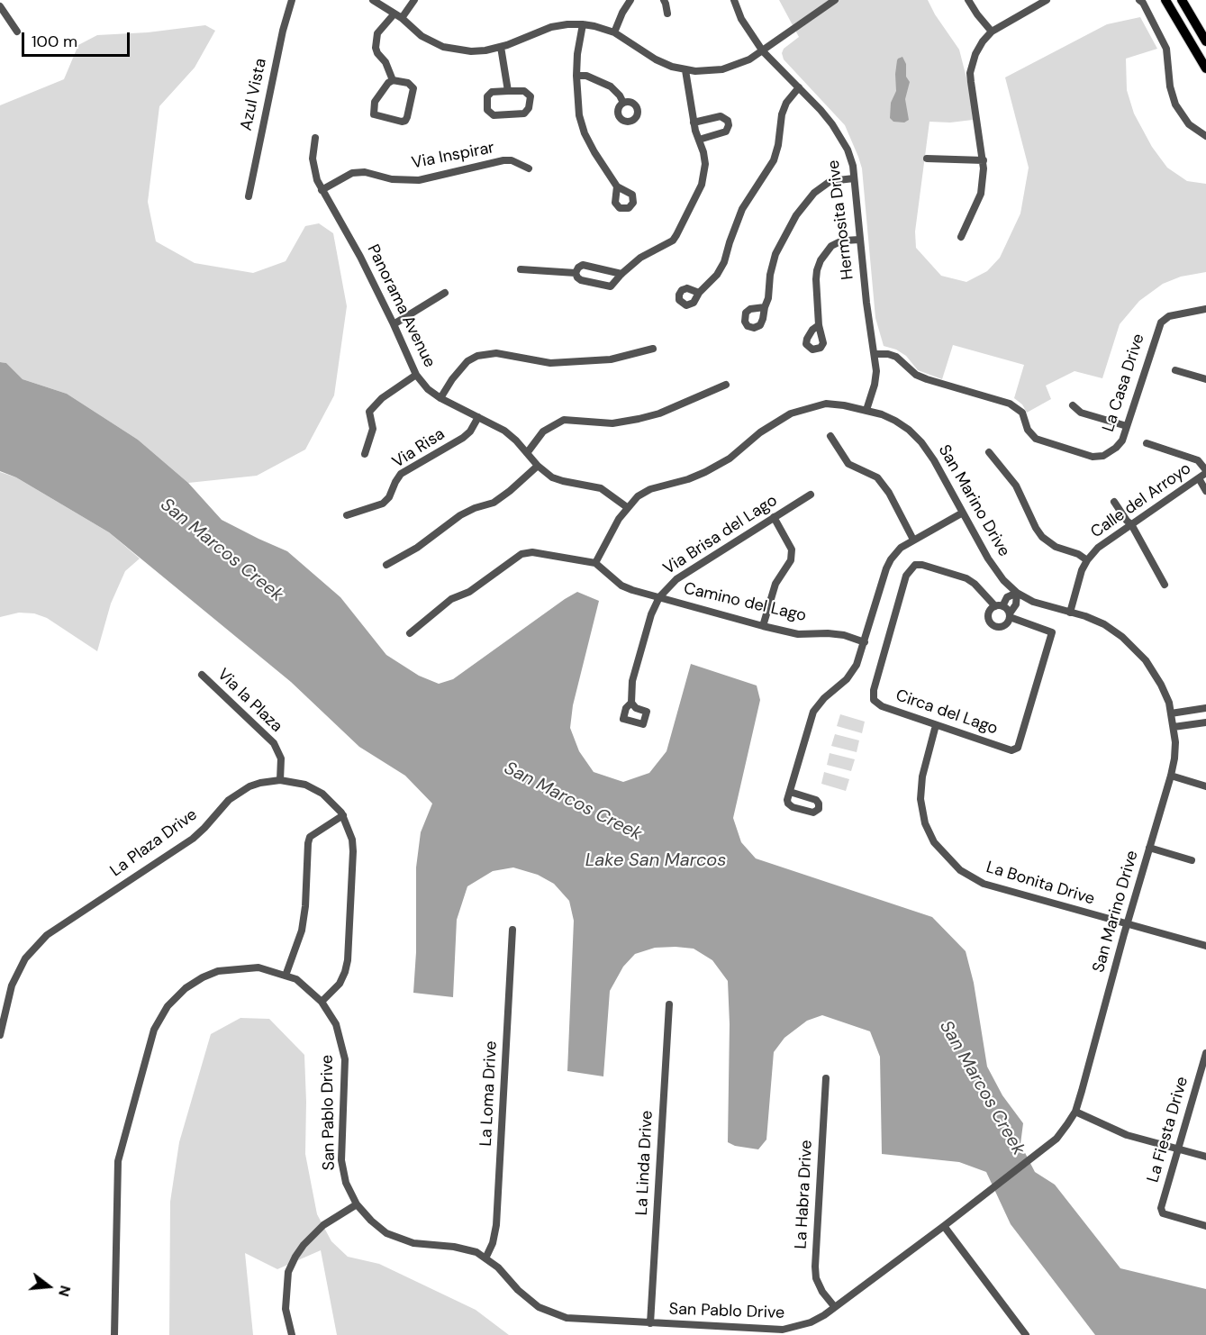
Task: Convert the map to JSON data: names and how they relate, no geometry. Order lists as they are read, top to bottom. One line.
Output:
{"streets":{"street":["Azul Vista","Via Inspirar","Hermosita Drive","Panorama Avenue","La Casa Drive","Via Risa","San Marino Drive","Calle del Arroyo","Via Brisa del Lago","Camino del Lago","Via la Plaza","Circa del Lago","La Plaza Drive","La Bonita Drive","La Loma Drive","San Pablo Drive","La Fiesta Drive","La Linda Drive","La Habra Drive"]},"crossings":[["Via Inspirar","Panorama Avenue"],["Hermosita Drive","La Casa Drive"],["Hermosita Drive","San Marino Drive"],["Panorama Avenue","Via Risa"],["Panorama Avenue","San Marino Drive"],["San Marino Drive","Calle del Arroyo"],["San Marino Drive","Camino del Lago"],["San Marino Drive","La Bonita Drive"],["San Marino Drive","San Pablo Drive"],["Via Brisa del Lago","Camino del Lago"],["Via la Plaza","La Plaza Drive"],["Circa del Lago","La Bonita Drive"],["La Plaza Drive","San Pablo Drive"],["La Loma Drive","San Pablo Drive"],["San Pablo Drive","La Linda Drive"],["San Pablo Drive","La Habra Drive"]],"water":["San Marcos Creek","Lake San Marcos"],"scale_bar":"100 m","north":"right"}
